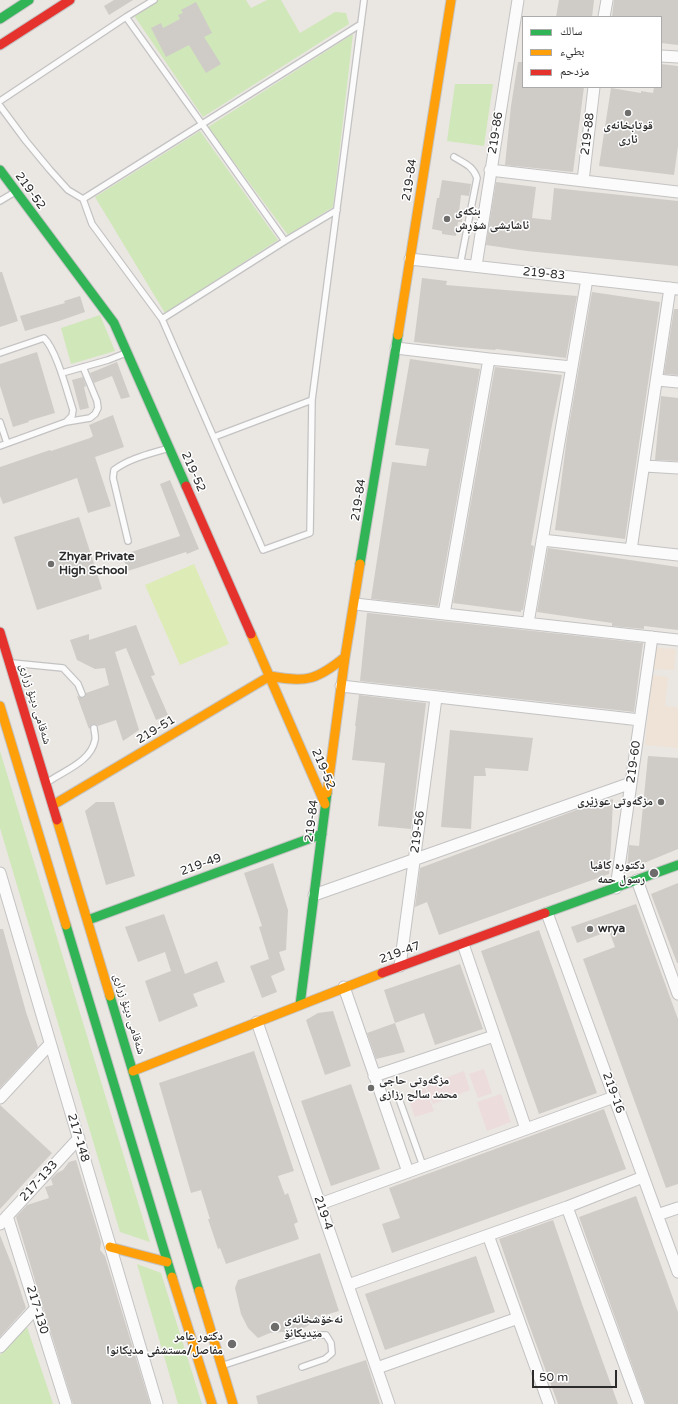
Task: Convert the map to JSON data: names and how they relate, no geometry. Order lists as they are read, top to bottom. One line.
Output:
{"streets":{"street":["219-86","219-88","219-84","219-52","219-83","شەقامی دینۆ زراری","219-51","219-60","219-56","219-49","219-47","219-16","217-148","217-133","219-4","217-130"]},"crossings":[["219-86","219-83"],["219-84","219-52"],["219-84","219-83"],["219-84","219-49"],["219-84","219-47"],["219-52","219-51"],["شەقامی دینۆ زراری","219-51"],["شەقامی دینۆ زراری","219-49"],["شەقامی دینۆ زراری","219-47"],["219-60","219-47"],["219-56","219-47"],["219-47","219-16"],["219-47","219-4"],["217-148","217-133"],["217-133","217-130"]],"places":["قوتابخانەی ئاری","بنکەی ئاشایشی شۆڕش","Zhyar Private High School","مزگه‌وتی عوزێری","دکتورە کافیا رسول حمە","wrya","مزگەوتی حاجی محمد سالح رزازی","نەخۆشخانەی مێدیکانۆ","دكتور عامر مفاصل/مستشفى مديكانوا"],"legend":["سالك","بطيء","مزدحم"],"scale_bar":"50 m"}
